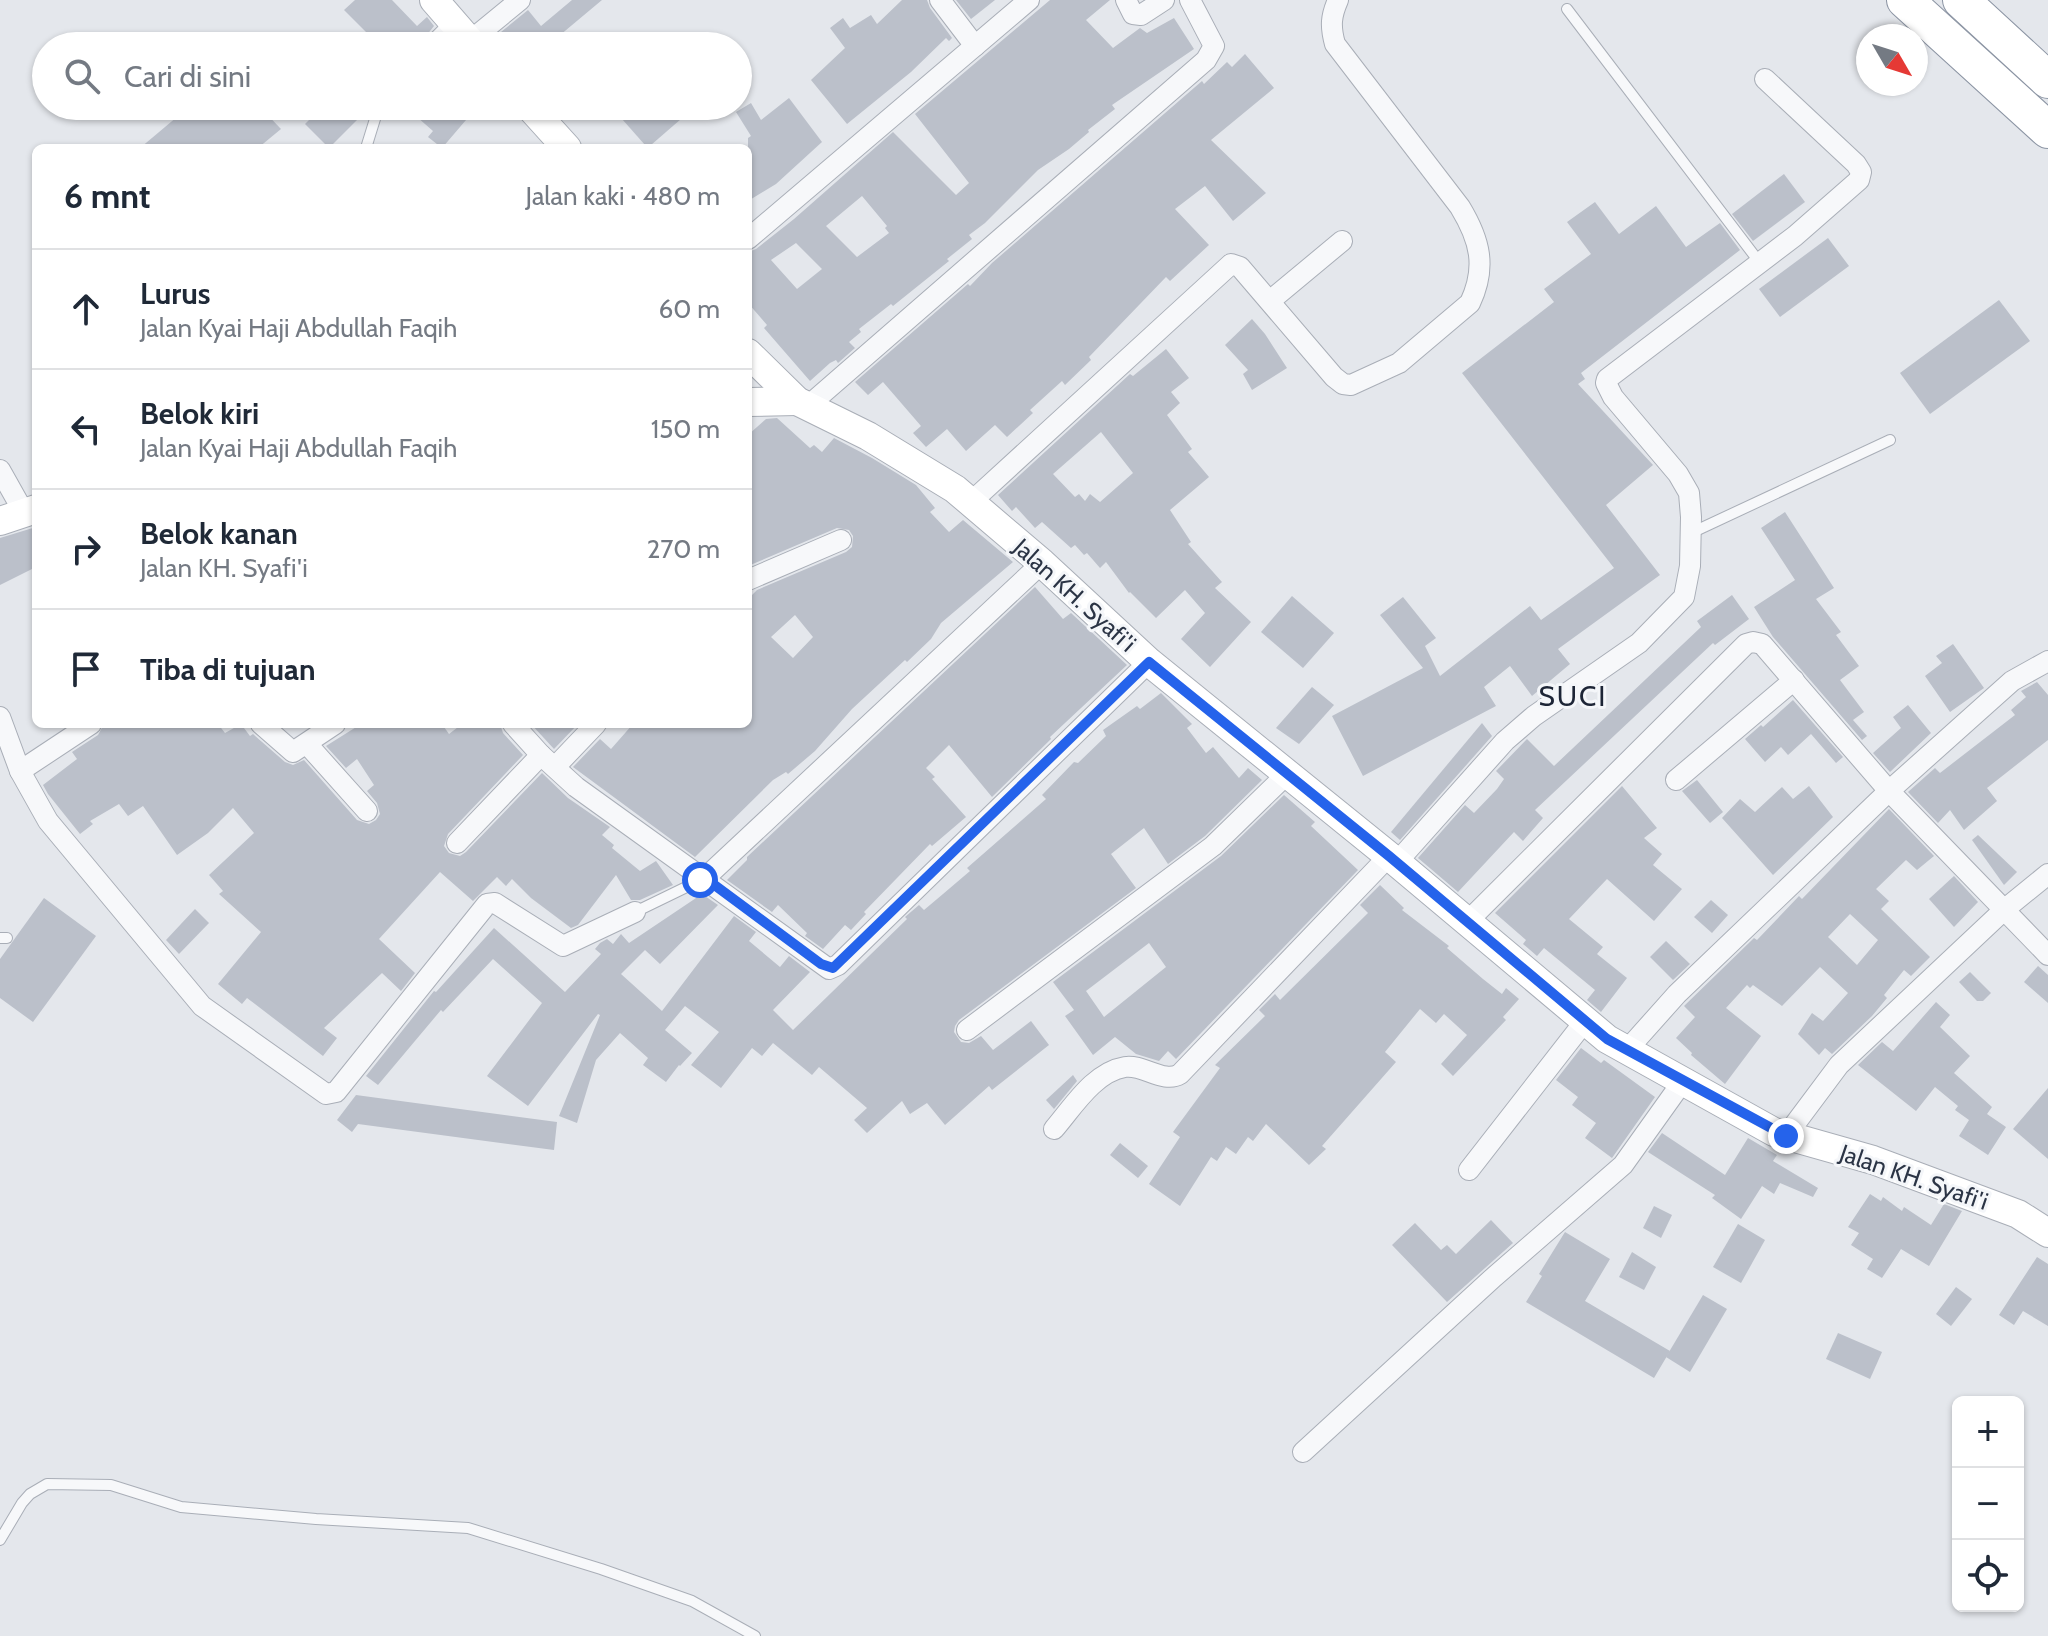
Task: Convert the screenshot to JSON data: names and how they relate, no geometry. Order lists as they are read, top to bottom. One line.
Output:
{"streets":{"main road":["Jalan KH. Syafi'i"]},"districts":["SUCI"],"north":"bottom right","page":{"search":"Cari di sini","heading":["6 mnt","Jalan kaki · 480 m"],"list":[["Lurus","Jalan Kyai Haji Abdullah Faqih","60 m"],["Belok kiri","Jalan Kyai Haji Abdullah Faqih","150 m"],["Belok kanan","Jalan KH. Syafi'i","270 m"],"Tiba di tujuan"],"map_buttons":["+","−"]}}
